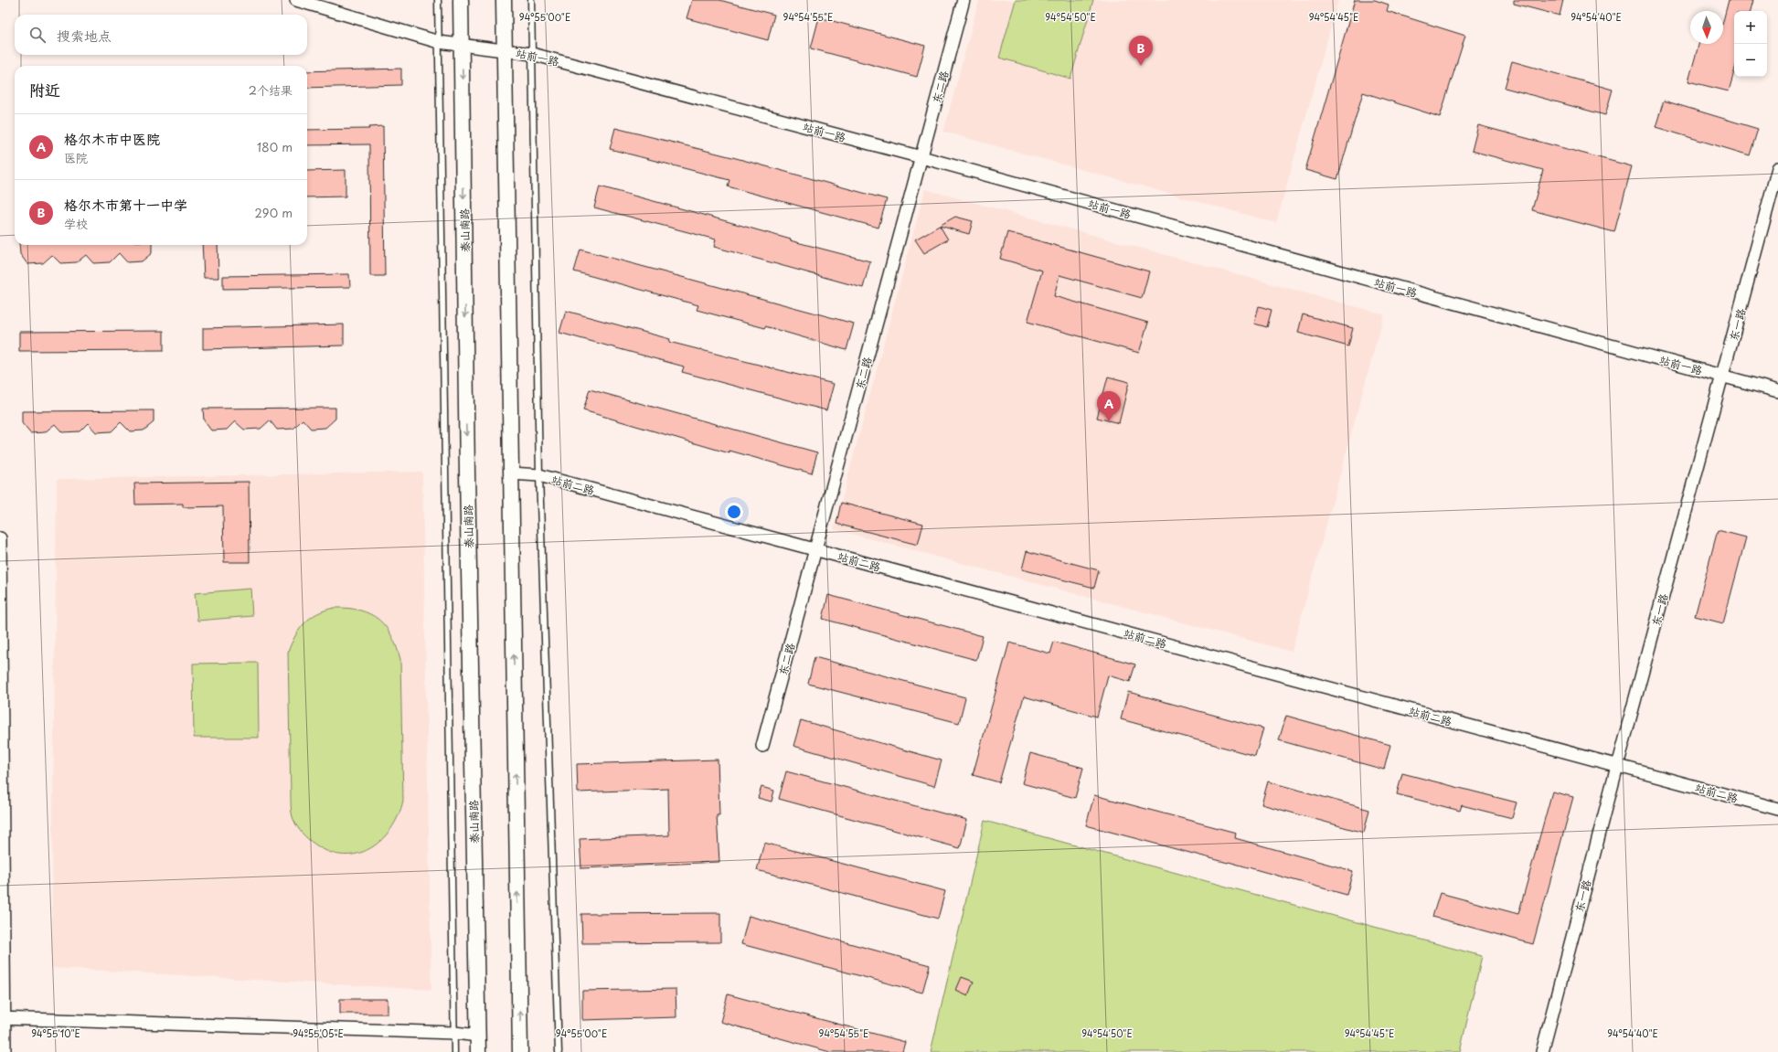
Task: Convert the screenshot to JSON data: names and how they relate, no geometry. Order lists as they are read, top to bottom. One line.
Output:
{"streets":{"street":["站前一路","东二路","泰山南路","东一路","站前二路"]},"crossings":[["站前一路","东二路"],["站前一路","泰山南路"],["站前一路","东一路"],["东二路","站前二路"],["东一路","站前二路"]],"north":"bottom","page":{"map_buttons":["+","−"],"search":"搜索地点","pins":["B","A"],"heading":["附近","2个结果"],"list":[{"mark":"A","name":"格尔木市中医院","note":"医院","value":"180 m"},{"mark":"B","name":"格尔木市第十一中学","note":"学校","value":"290 m"}]},"coordinates":["94°55'00\"E","94°54'55\"E","94°54'50\"E","94°54'45\"E","94°54'40\"E","94°55'10\"E","94°55'05\"E"]}
